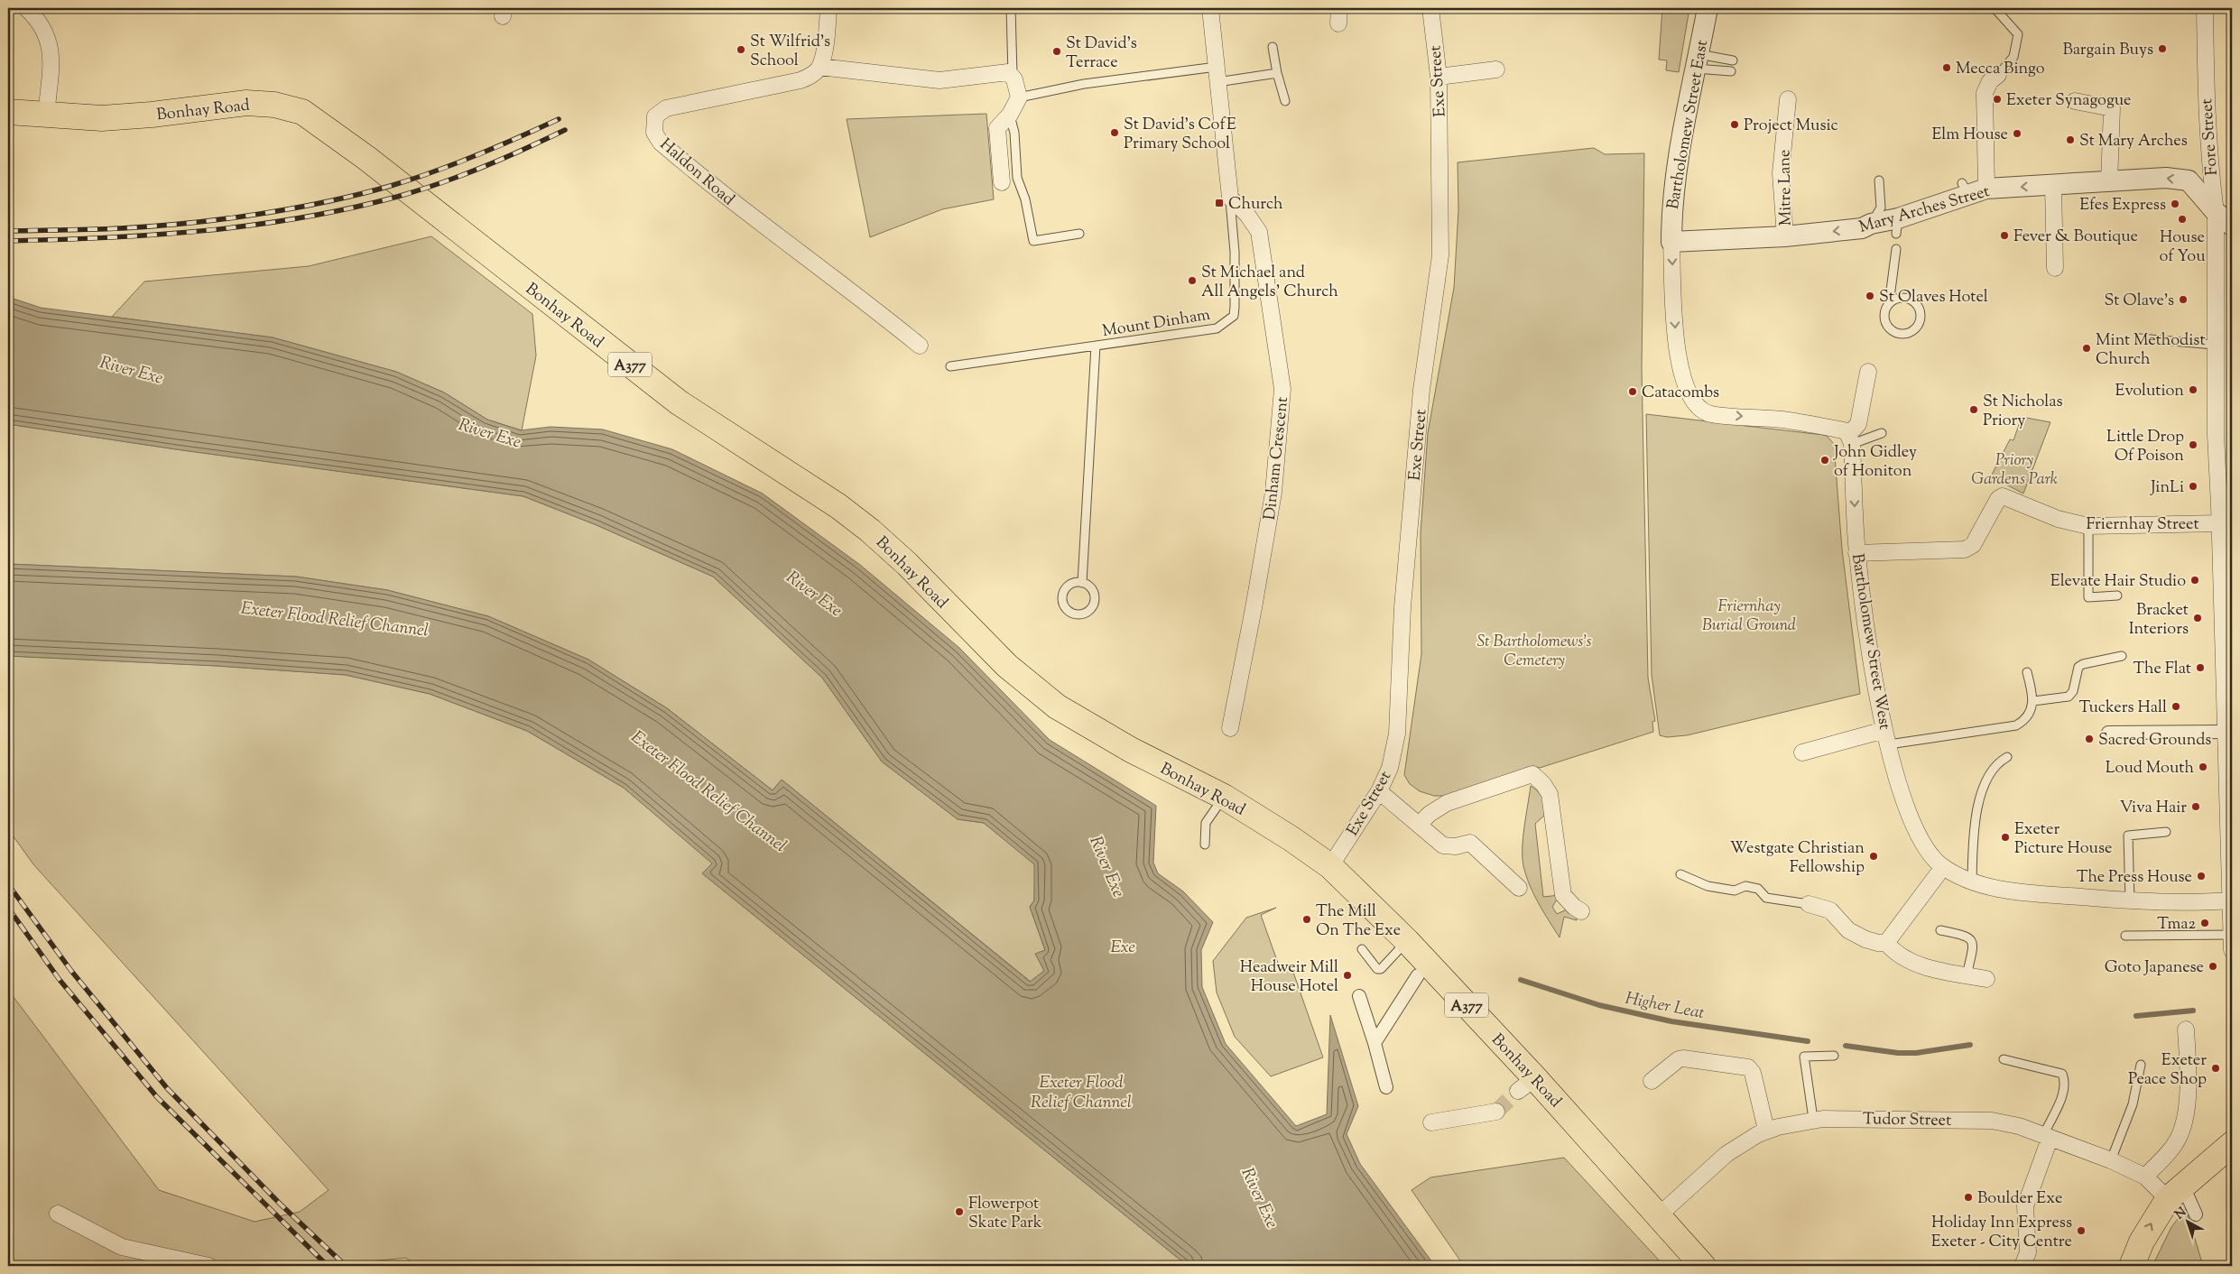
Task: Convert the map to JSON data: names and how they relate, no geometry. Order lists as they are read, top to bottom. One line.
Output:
{"streets":{"main road":["Bonhay Road","A377"],"street":["Exe Street","Bartholomew Street East","Fore Street","Haldon Road","Mitre Lane","Mary Arches Street","Dinham Crescent","Friernhay Street","Bartholomew Street West","Tudor Street"],"lane":["Mount Dinham"]},"crossings":[["Exe Street","Bonhay Road"],["Bonhay Road","Tudor Street"],["Bartholomew Street East","Mary Arches Street"],["Fore Street","Mary Arches Street"],["Fore Street","Friernhay Street"],["Fore Street","Bartholomew Street West"],["Mitre Lane","Mary Arches Street"],["Mount Dinham","Dinham Crescent"],["Friernhay Street","Bartholomew Street West"]],"one_way":["Mary Arches Street"],"water":["River Exe","Exeter Flood Relief Channel","Exe","Higher Leat"],"parks":["Priory Gardens Park","Friernhay Burial Ground","St Bartholomews's Cemetery"],"places":{"other":["Bargain Buys","St Wilfrid's School","St David's Terrace","Mecca Bingo","Exeter Synagogue","Project Music","St David's CofE Primary School","Elm House","St Mary Arches","Efes Express","House of You","Fever & Boutique","St Michael and All Angels' Church","St Olaves Hotel","St Olave's","Mint Methodist Church","Evolution","Catacombs","St Nicholas Priory","Little Drop Of Poison","John Gidley of Honiton","JinLi","Elevate Hair Studio","Bracket Interiors","The Flat","Tuckers Hall","Sacred Grounds","Loud Mouth","Viva Hair","Exeter Picture House","Westgate Christian Fellowship","The Press House","The Mill On The Exe","Tma2","Goto Japanese","Headweir Mill House Hotel","Exeter Peace Shop","Boulder Exe","Flowerpot Skate Park","Holiday Inn Express Exeter - City Centre"],"transit":["Church"]},"north":"top left"}
